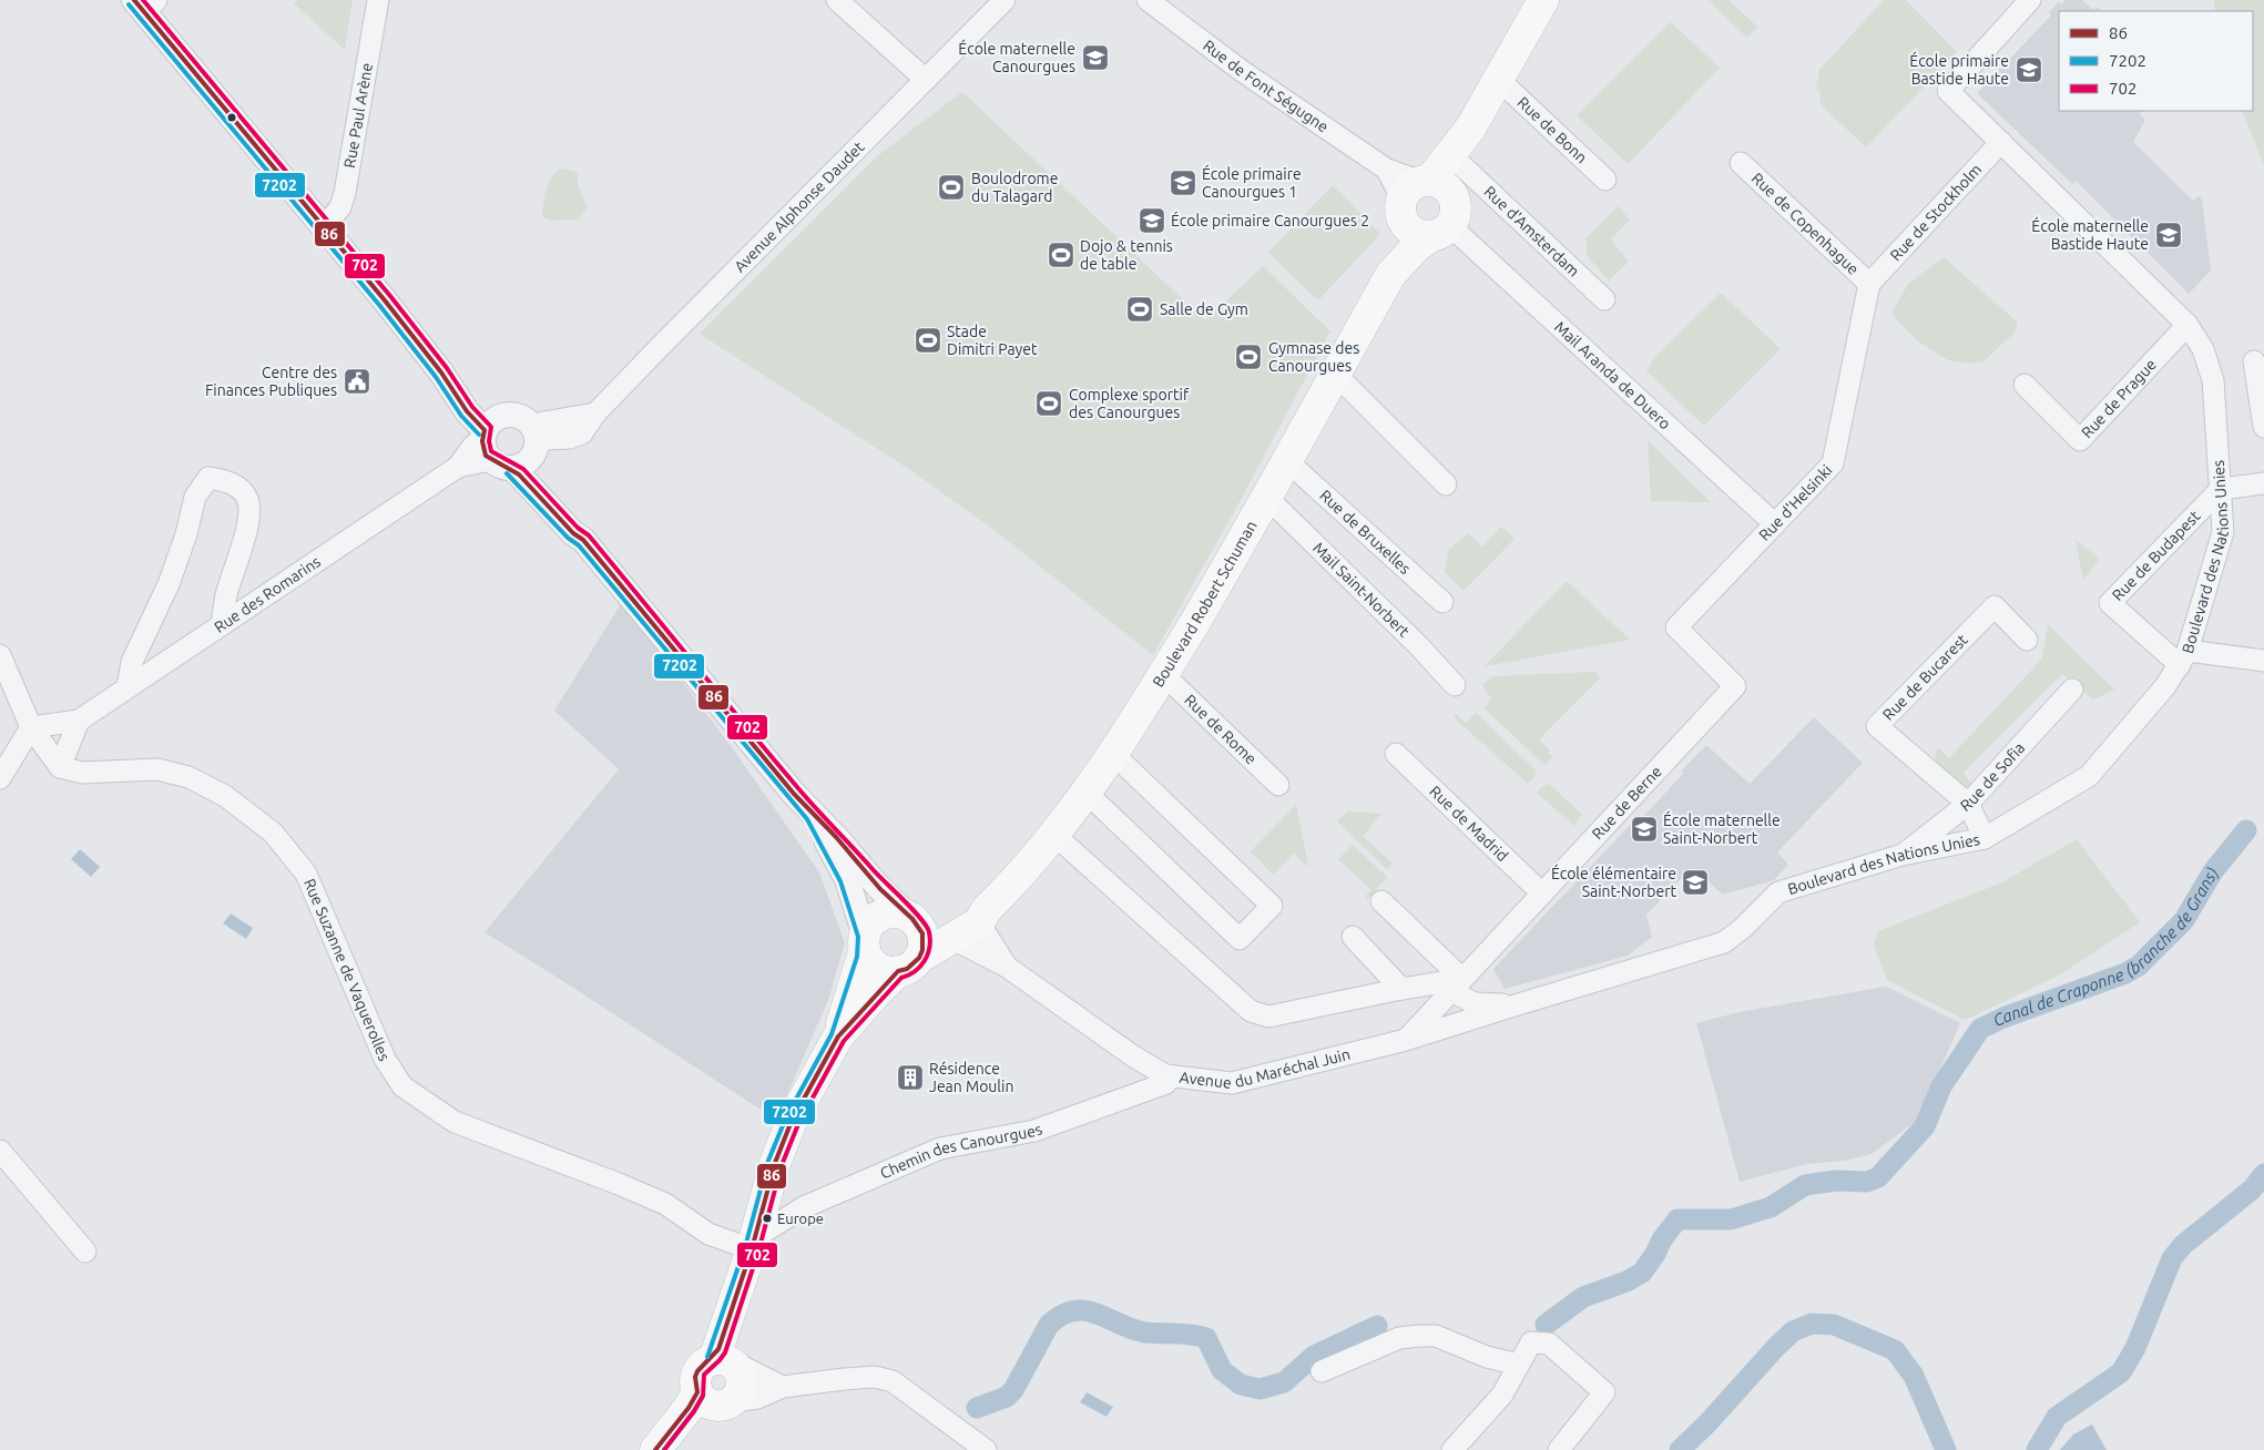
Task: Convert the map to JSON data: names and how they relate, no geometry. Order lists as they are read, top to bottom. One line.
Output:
{"streets":{"main road":["Boulevard Robert Schuman"],"street":["Rue de Font Ségugne","Rue Paul Arène","Rue de Bonn","Avenue Alphonse Daudet","Rue de Stockholm","Rue de Copenhague","Rue d'Amsterdam","Mail Aranda de Duero","Rue de Prague","Rue d'Helsinki","Rue de Bruxelles","Rue de Budapest","Boulevard des Nations Unies","Mail Saint-Norbert","Rue des Romarins","Rue de Bucarest","Rue de Rome","Rue de Sofia","Rue de Berne","Rue de Madrid","Rue Suzanne de Vaquerolles","Avenue du Maréchal Juin","Chemin des Canourgues"]},"crossings":[["Rue de Font Ségugne","Mail Aranda de Duero"],["Rue de Font Ségugne","Boulevard Robert Schuman"],["Rue de Bonn","Boulevard Robert Schuman"],["Avenue Alphonse Daudet","Rue des Romarins"],["Rue de Stockholm","Rue de Copenhague"],["Rue de Stockholm","Rue d'Helsinki"],["Rue de Stockholm","Boulevard des Nations Unies"],["Rue de Copenhague","Rue d'Helsinki"],["Rue d'Amsterdam","Boulevard Robert Schuman"],["Mail Aranda de Duero","Rue d'Helsinki"],["Mail Aranda de Duero","Boulevard Robert Schuman"],["Rue de Prague","Boulevard des Nations Unies"],["Rue d'Helsinki","Rue de Berne"],["Rue de Bruxelles","Boulevard Robert Schuman"],["Rue de Budapest","Boulevard des Nations Unies"],["Boulevard des Nations Unies","Rue de Bucarest"],["Boulevard des Nations Unies","Rue de Sofia"],["Boulevard des Nations Unies","Avenue du Maréchal Juin"],["Mail Saint-Norbert","Boulevard Robert Schuman"],["Boulevard Robert Schuman","Rue de Rome"],["Rue de Bucarest","Rue de Sofia"],["Rue de Berne","Rue de Madrid"],["Rue de Berne","Avenue du Maréchal Juin"],["Rue Suzanne de Vaquerolles","Chemin des Canourgues"]],"water":["Canal de Craponne (branche de Grans)"],"places":{"school or university":["École maternelle Canourgues","École primaire Bastide Haute","École primaire Canourgues 1","École primaire Canourgues 2","École maternelle Bastide Haute","École maternelle Saint-Norbert","École élémentaire Saint-Norbert"],"sports":["Boulodrome du Talagard","Dojo & tennis de table","Salle de Gym","Stade Dimitri Payet","Gymnase des Canourgues","Complexe sportif des Canourgues"],"public building":["Centre des Finances Publiques"],"building":["Résidence Jean Moulin"],"other":["Europe"]},"lines":["transit line 86","transit line 702","transit line 7202"],"legend":["86","7202","702"]}
